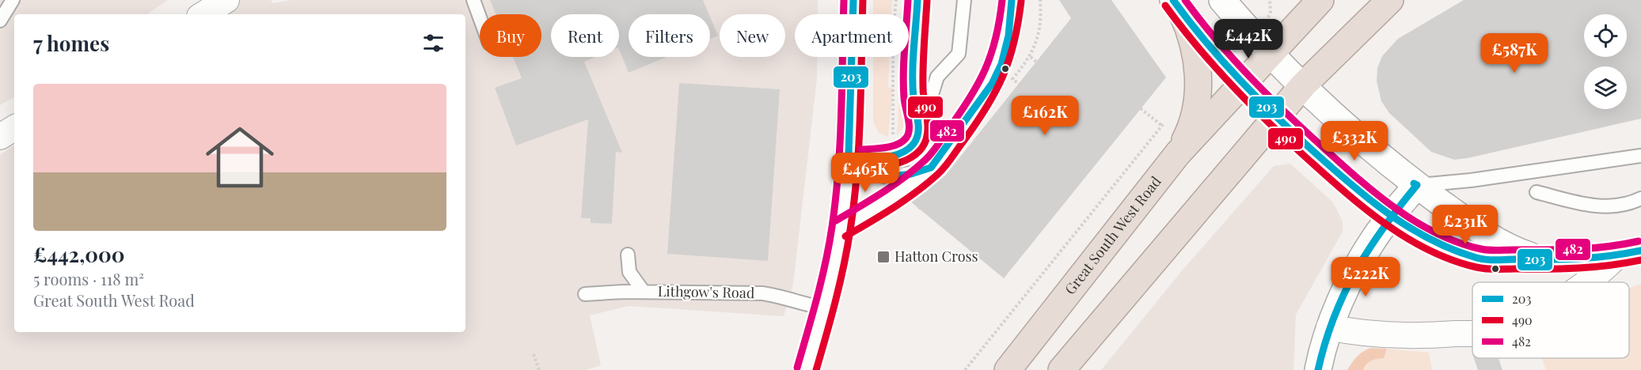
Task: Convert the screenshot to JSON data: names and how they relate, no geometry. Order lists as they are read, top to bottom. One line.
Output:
{"streets":{"highway":["Great South West Road"],"lane":["Lithgow's Road"]},"places":{"transit":["Hatton Cross"]},"lines":["transit line 203","transit line 490","transit line 482"],"legend":["203","490","482"],"page":{"chip":["Buy","Rent","Filters","New","Apartment"],"heading":"7 homes","price":["£442K","£587K","£162K","£332K","£465K","£231K","£222K"],"list":[{"name":"£442,000","note":"5 rooms · 118 m² · Great South West Road"}]}}
